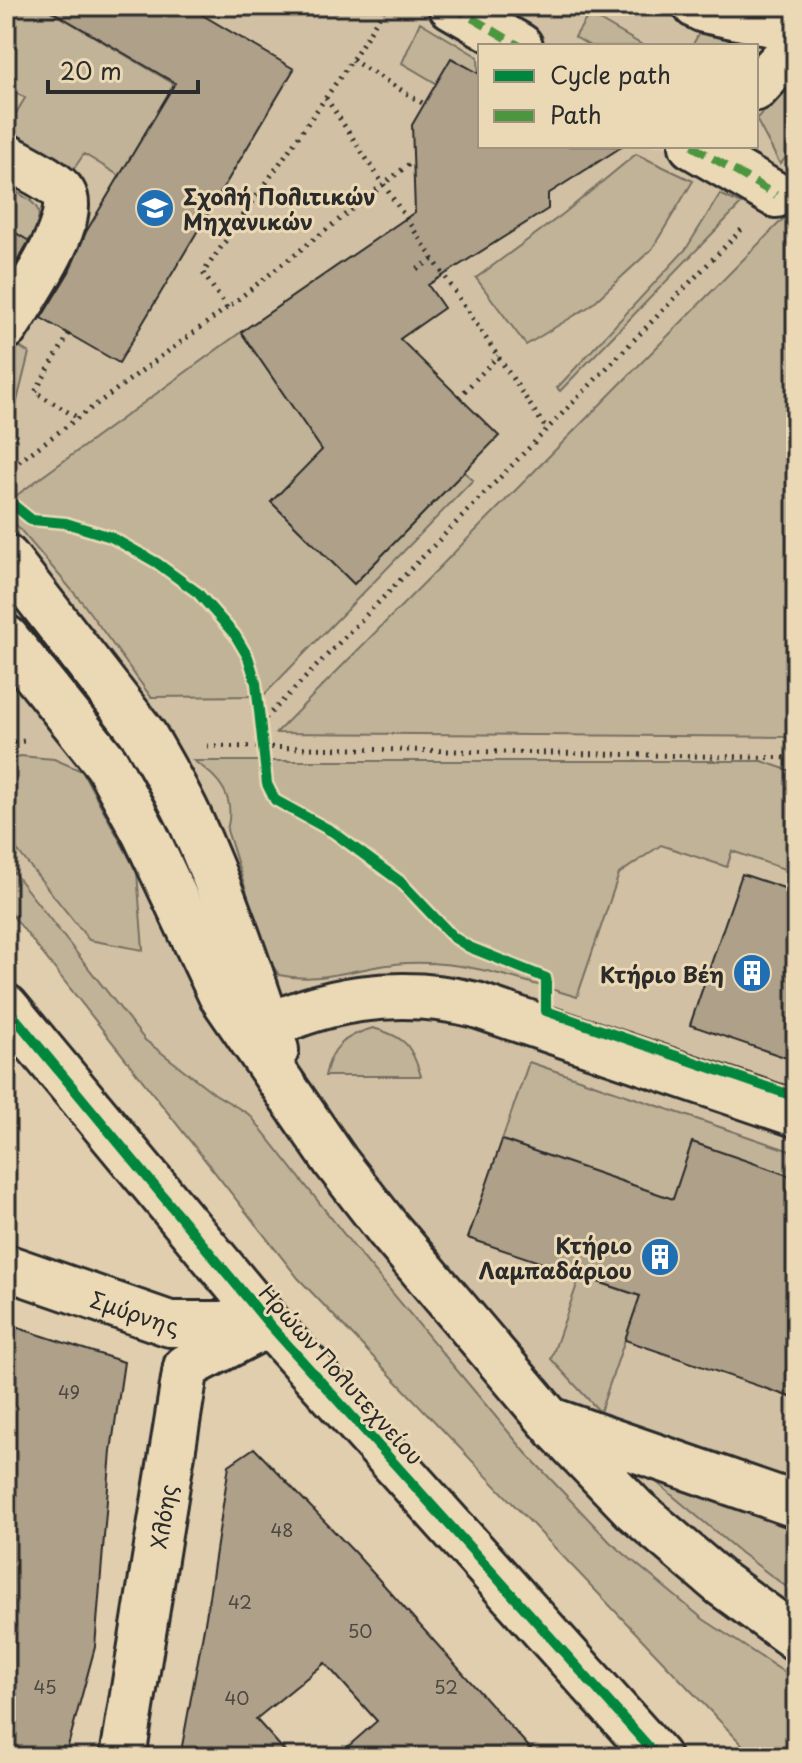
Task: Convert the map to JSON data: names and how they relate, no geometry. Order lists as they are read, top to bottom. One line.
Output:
{"streets":{"street":["Σμύρνης","Ηρώων Πολυτεχνείου","Χλόης"]},"crossings":[["Σμύρνης","Ηρώων Πολυτεχνείου"],["Σμύρνης","Χλόης"],["Ηρώων Πολυτεχνείου","Χλόης"]],"places":{"school or university":["Σχολή Πολιτικών Μηχανικών"],"building":["Κτήριο Βέη","Κτήριο Λαμπαδάριου"]},"house_numbers":["49","48","42","50","45","52","40"],"legend":["Cycle path","Path"],"scale_bar":"20 m"}
